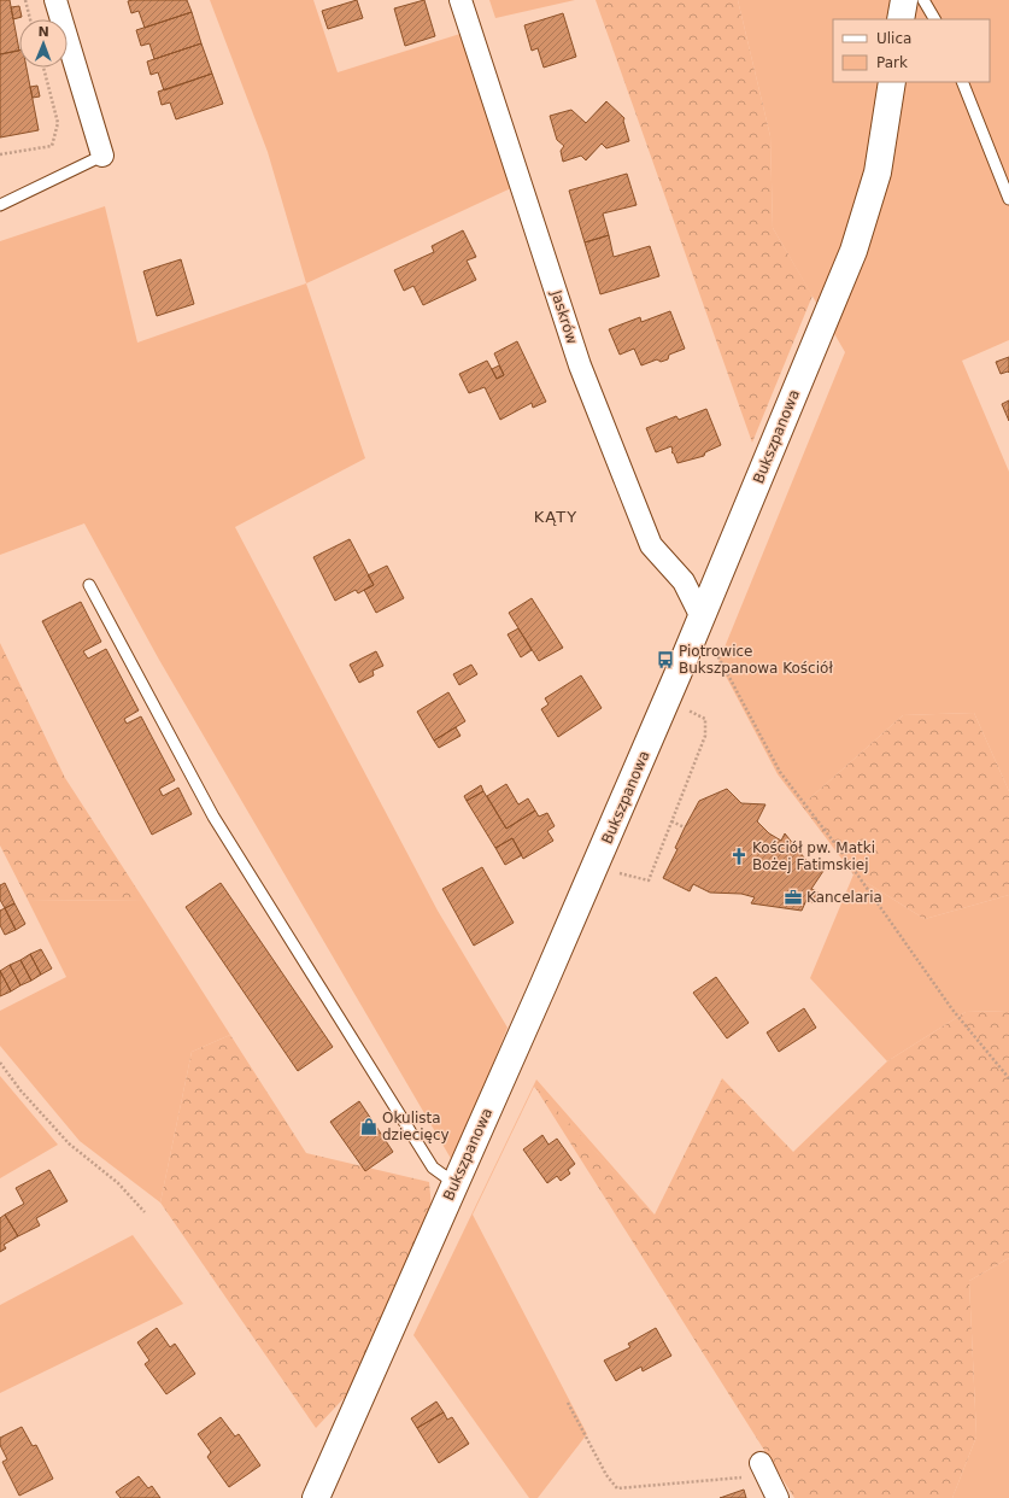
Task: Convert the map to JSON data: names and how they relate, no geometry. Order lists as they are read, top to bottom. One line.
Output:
{"streets":{"street":["Jaskrów","Bukszpanowa"]},"crossings":[["Jaskrów","Bukszpanowa"]],"districts":["KĄTY"],"places":{"bus stop":["Piotrowice Bukszpanowa Kościół"],"church":["Kościół pw. Matki Bożej Fatimskiej"],"office":["Kancelaria"],"shop":["Okulista dziecięcy"]},"legend":["Ulica","Park"],"north":"top"}
